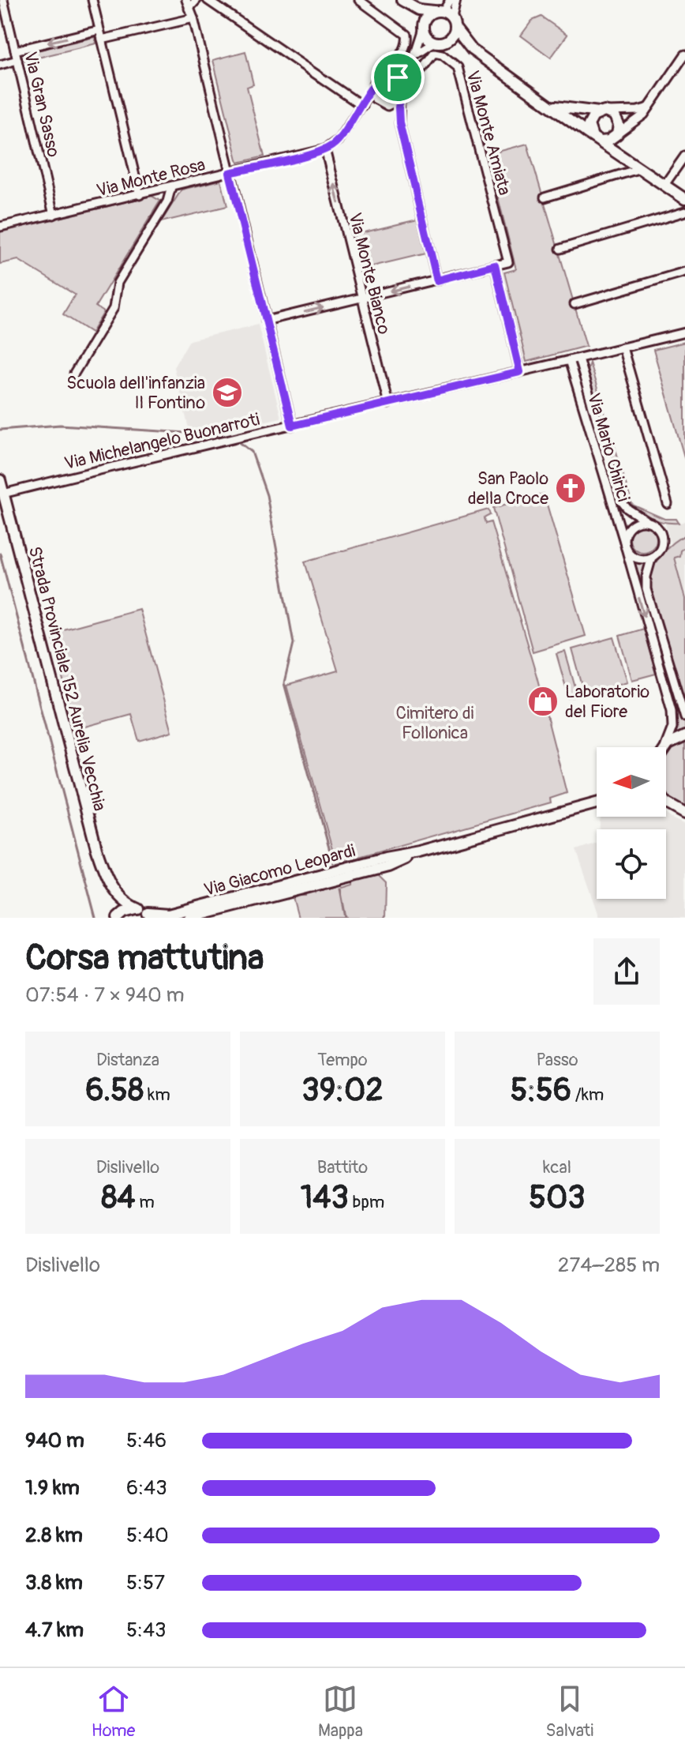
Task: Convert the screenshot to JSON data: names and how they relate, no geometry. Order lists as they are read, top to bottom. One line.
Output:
{"streets":{"main road":["Strada Provinciale 152 Aurelia Vecchia","Via Giacomo Leopardi"],"street":["Via Gran Sasso","Via Monte Amiata","Via Monte Rosa","Via Monte Bianco","Via Michelangelo Buonarroti","Via Mario Chirici"]},"crossings":[["Via Gran Sasso","Via Monte Rosa"],["Via Monte Rosa","Via Monte Bianco"],["Via Monte Bianco","Via Michelangelo Buonarroti"],["Via Michelangelo Buonarroti","Via Mario Chirici"],["Via Michelangelo Buonarroti","Strada Provinciale 152 Aurelia Vecchia"],["Strada Provinciale 152 Aurelia Vecchia","Via Giacomo Leopardi"]],"one_way":["Via Monte Bianco"],"parks":["Cimitero di Follonica"],"places":{"school or university":["Scuola dell'infanzia Il Fontino"],"church":["San Paolo della Croce"],"shop":["Laboratorio del Fiore"]},"north":"left","page":{"heading":["Corsa mattutina","07:54 · 7 × 940 m"],"stats":[["Distanza","6.58 km"],["Tempo","39:02"],["Passo","5:56 /km"],["Dislivello","84 m"],["Battito","143 bpm"],["kcal","503"]],"chart":["Dislivello","274–285 m"],"list":[{"name":"940 m","note":"5:46"},{"name":"1.9 km","note":"6:43"},{"name":"2.8 km","note":"5:40"},{"name":"3.8 km","note":"5:57"},{"name":"4.7 km","note":"5:43"}],"tabs":["Home","Mappa","Salvati"]}}
